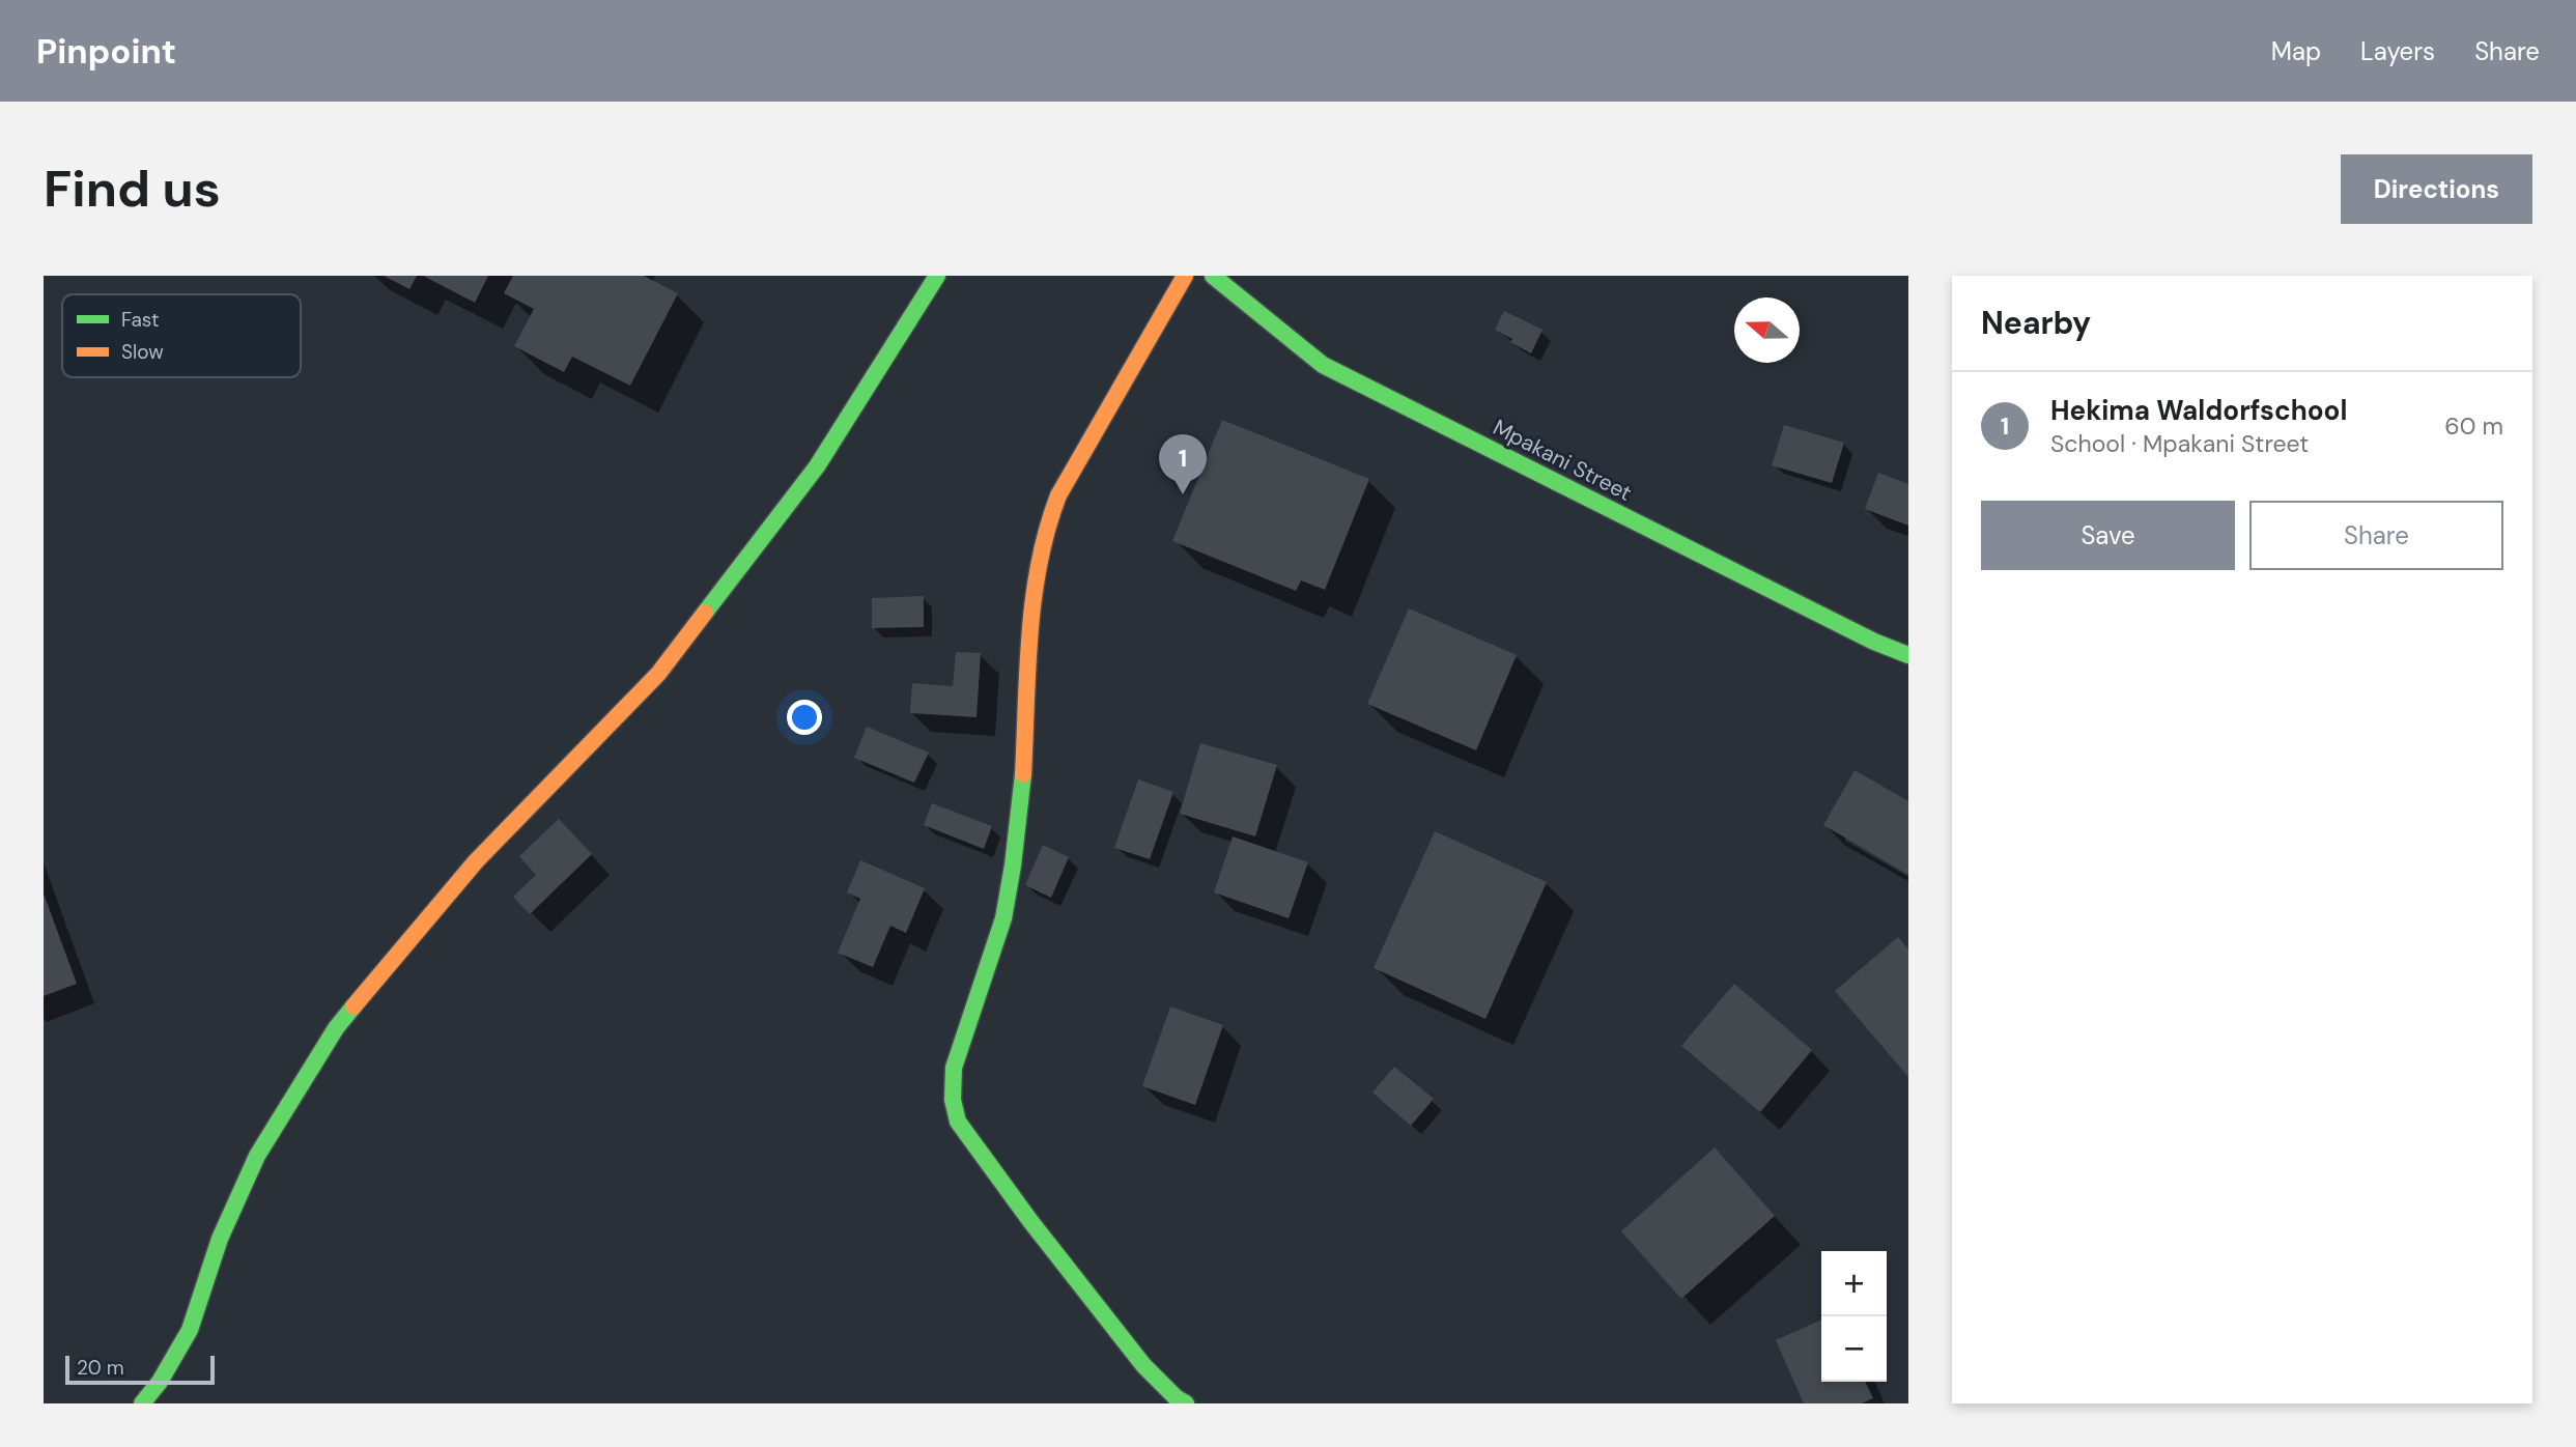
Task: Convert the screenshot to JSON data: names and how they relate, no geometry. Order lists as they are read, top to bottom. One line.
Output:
{"streets":{"street":["Mpakani Street"]},"legend":["Fast","Slow"],"scale_bar":"20 m","north":"left","page":{"header":"Pinpoint","nav":["Map","Layers","Share"],"buttons":["Directions",["Save","Share"]],"title":"Find us","heading":"Nearby","list":[{"mark":"1","name":"Hekima Waldorfschool","note":"School · Mpakani Street","value":"60 m"}],"pins":"1","map_buttons":["+","−"],"scale":"20 m"}}
